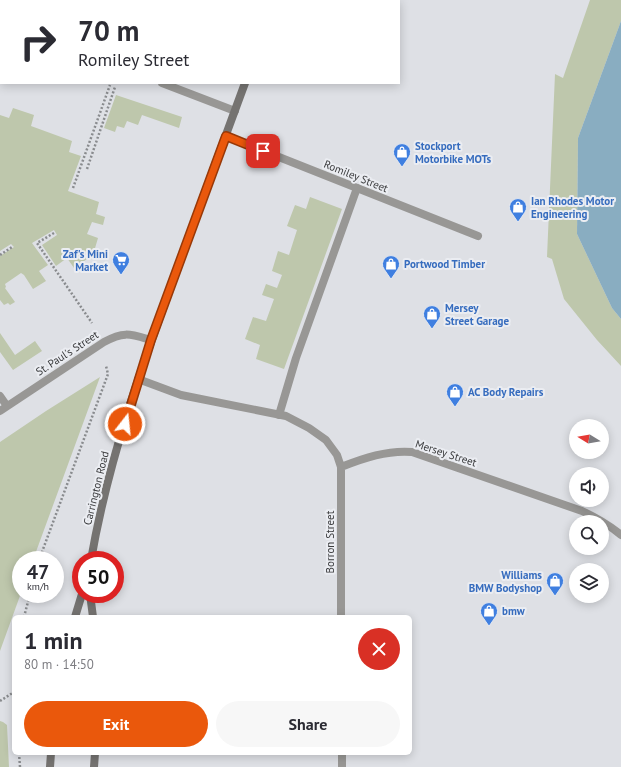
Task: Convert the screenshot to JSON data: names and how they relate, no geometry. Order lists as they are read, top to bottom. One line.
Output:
{"streets":{"main road":["Carrington Road"],"street":["Romiley Street","St. Paul's Street","Mersey Street","Borron Street"]},"crossings":[["Romiley Street","Carrington Road"],["St. Paul's Street","Carrington Road"],["Mersey Street","Borron Street"]],"places":{"shop":["Stockport Motorbike MOTs","Ian Rhodes Motor Engineering","Portwood Timber","Mersey Street Garage","AC Body Repairs","Williams BMW Bodyshop","bmw"],"supermarket":["Zaf's Mini Market"]},"north":"left","page":{"turn":["70 m","Romiley Street"],"speed":"47 km/h","limit":"50","heading":["1 min","80 m · 14:50"],"buttons":["Exit","Share"]}}
